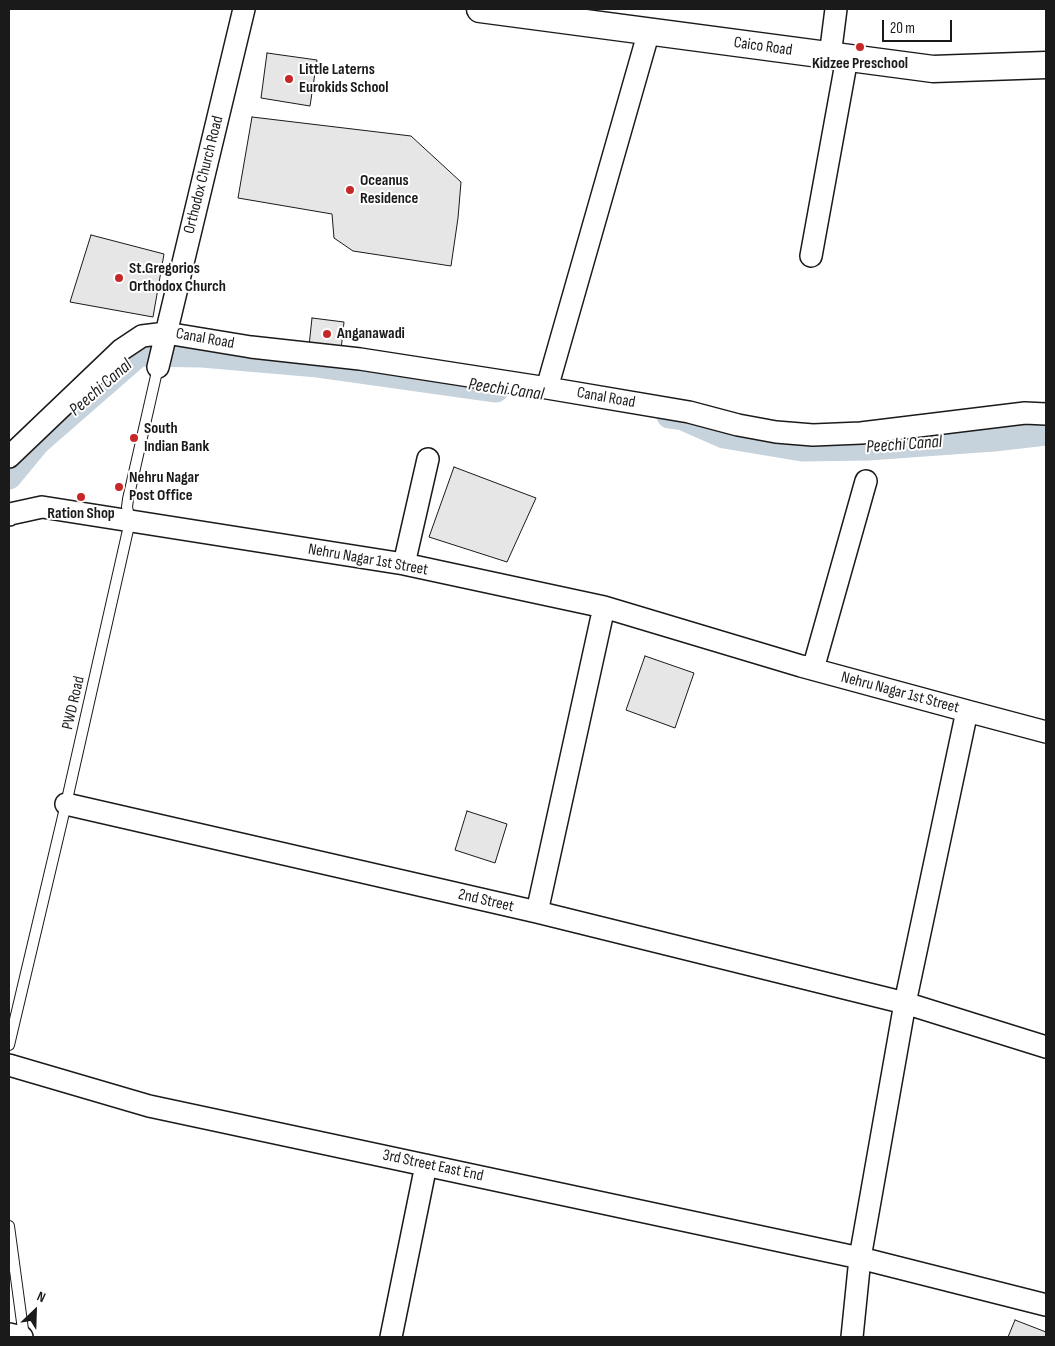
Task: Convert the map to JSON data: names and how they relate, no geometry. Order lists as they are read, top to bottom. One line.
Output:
{"streets":{"street":["Caico Road","Orthodox Church Road","Canal Road","Nehru Nagar 1st Street","2nd Street","3rd Street East End"],"lane":["PWD Road"]},"crossings":[["Orthodox Church Road","Canal Road"],["Orthodox Church Road","PWD Road"],["Nehru Nagar 1st Street","PWD Road"],["Nehru Nagar 1st Street","2nd Street"],["Nehru Nagar 1st Street","3rd Street East End"],["PWD Road","2nd Street"]],"water":["Peechi Canal"],"places":["Kidzee Preschool","Little Laterns Eurokids School","Oceanus Residence","St.Gregorios Orthodox Church","Anganawadi","South Indian Bank","Nehru Nagar Post Office","Ration Shop"],"scale_bar":"20 m","north":"top right"}
